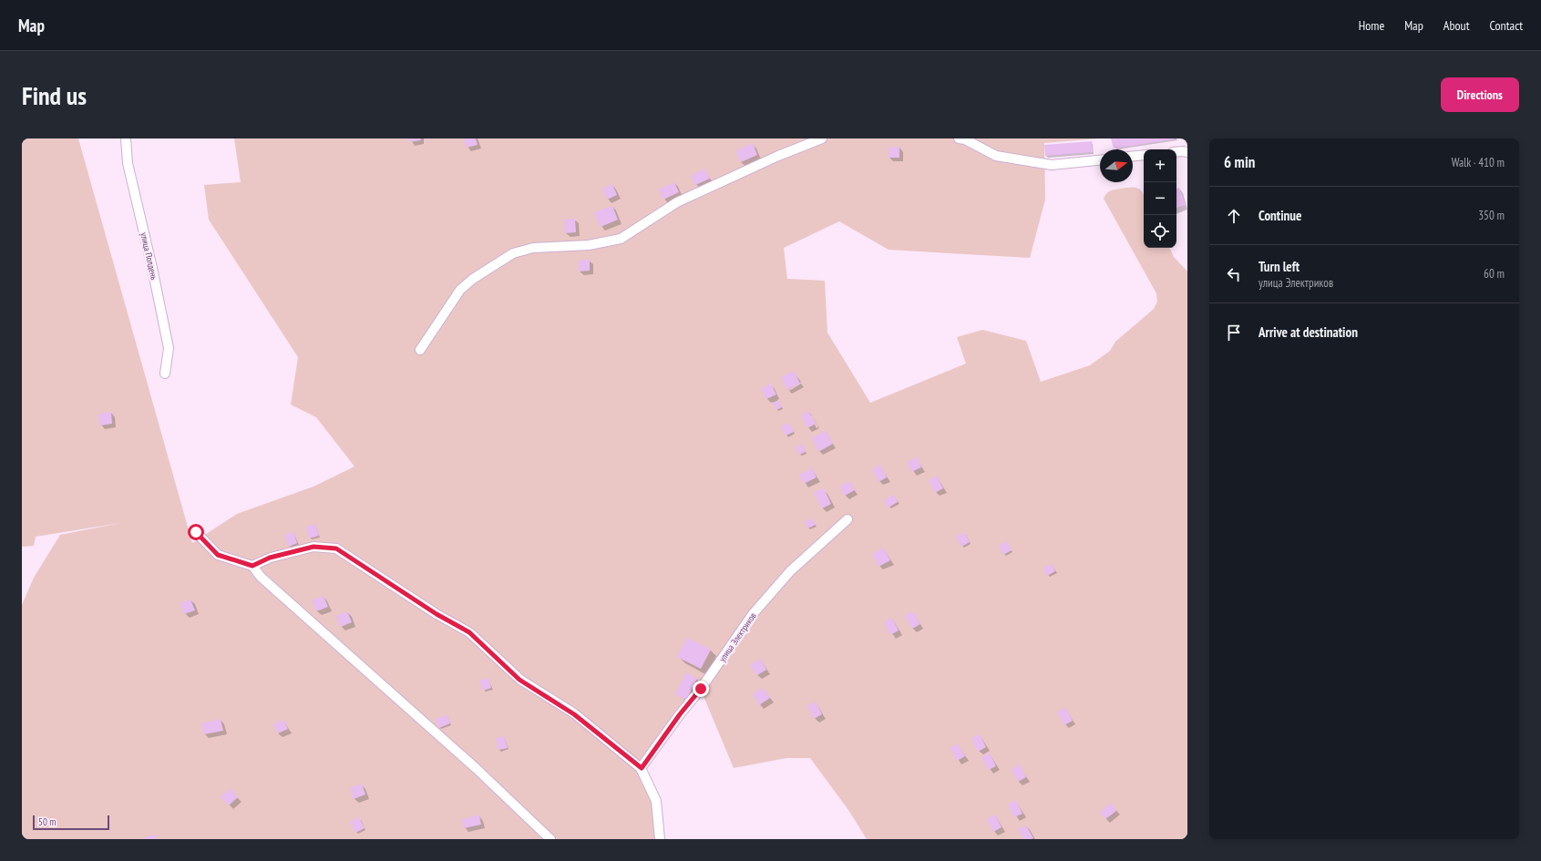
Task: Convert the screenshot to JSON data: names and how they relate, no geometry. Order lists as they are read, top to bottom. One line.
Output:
{"streets":{"street":["улица Полдень","улица Электриков"]},"scale_bar":"50 m","north":"right","page":{"header":"Map","nav":["Home","Map","About","Contact"],"buttons":"Directions","title":"Find us","heading":["6 min","Walk · 410 m"],"map_buttons":["+","−"],"list":[["Continue","350 m"],["Turn left","улица Электриков","60 m"],"Arrive at destination"],"scale":"50 m"}}
